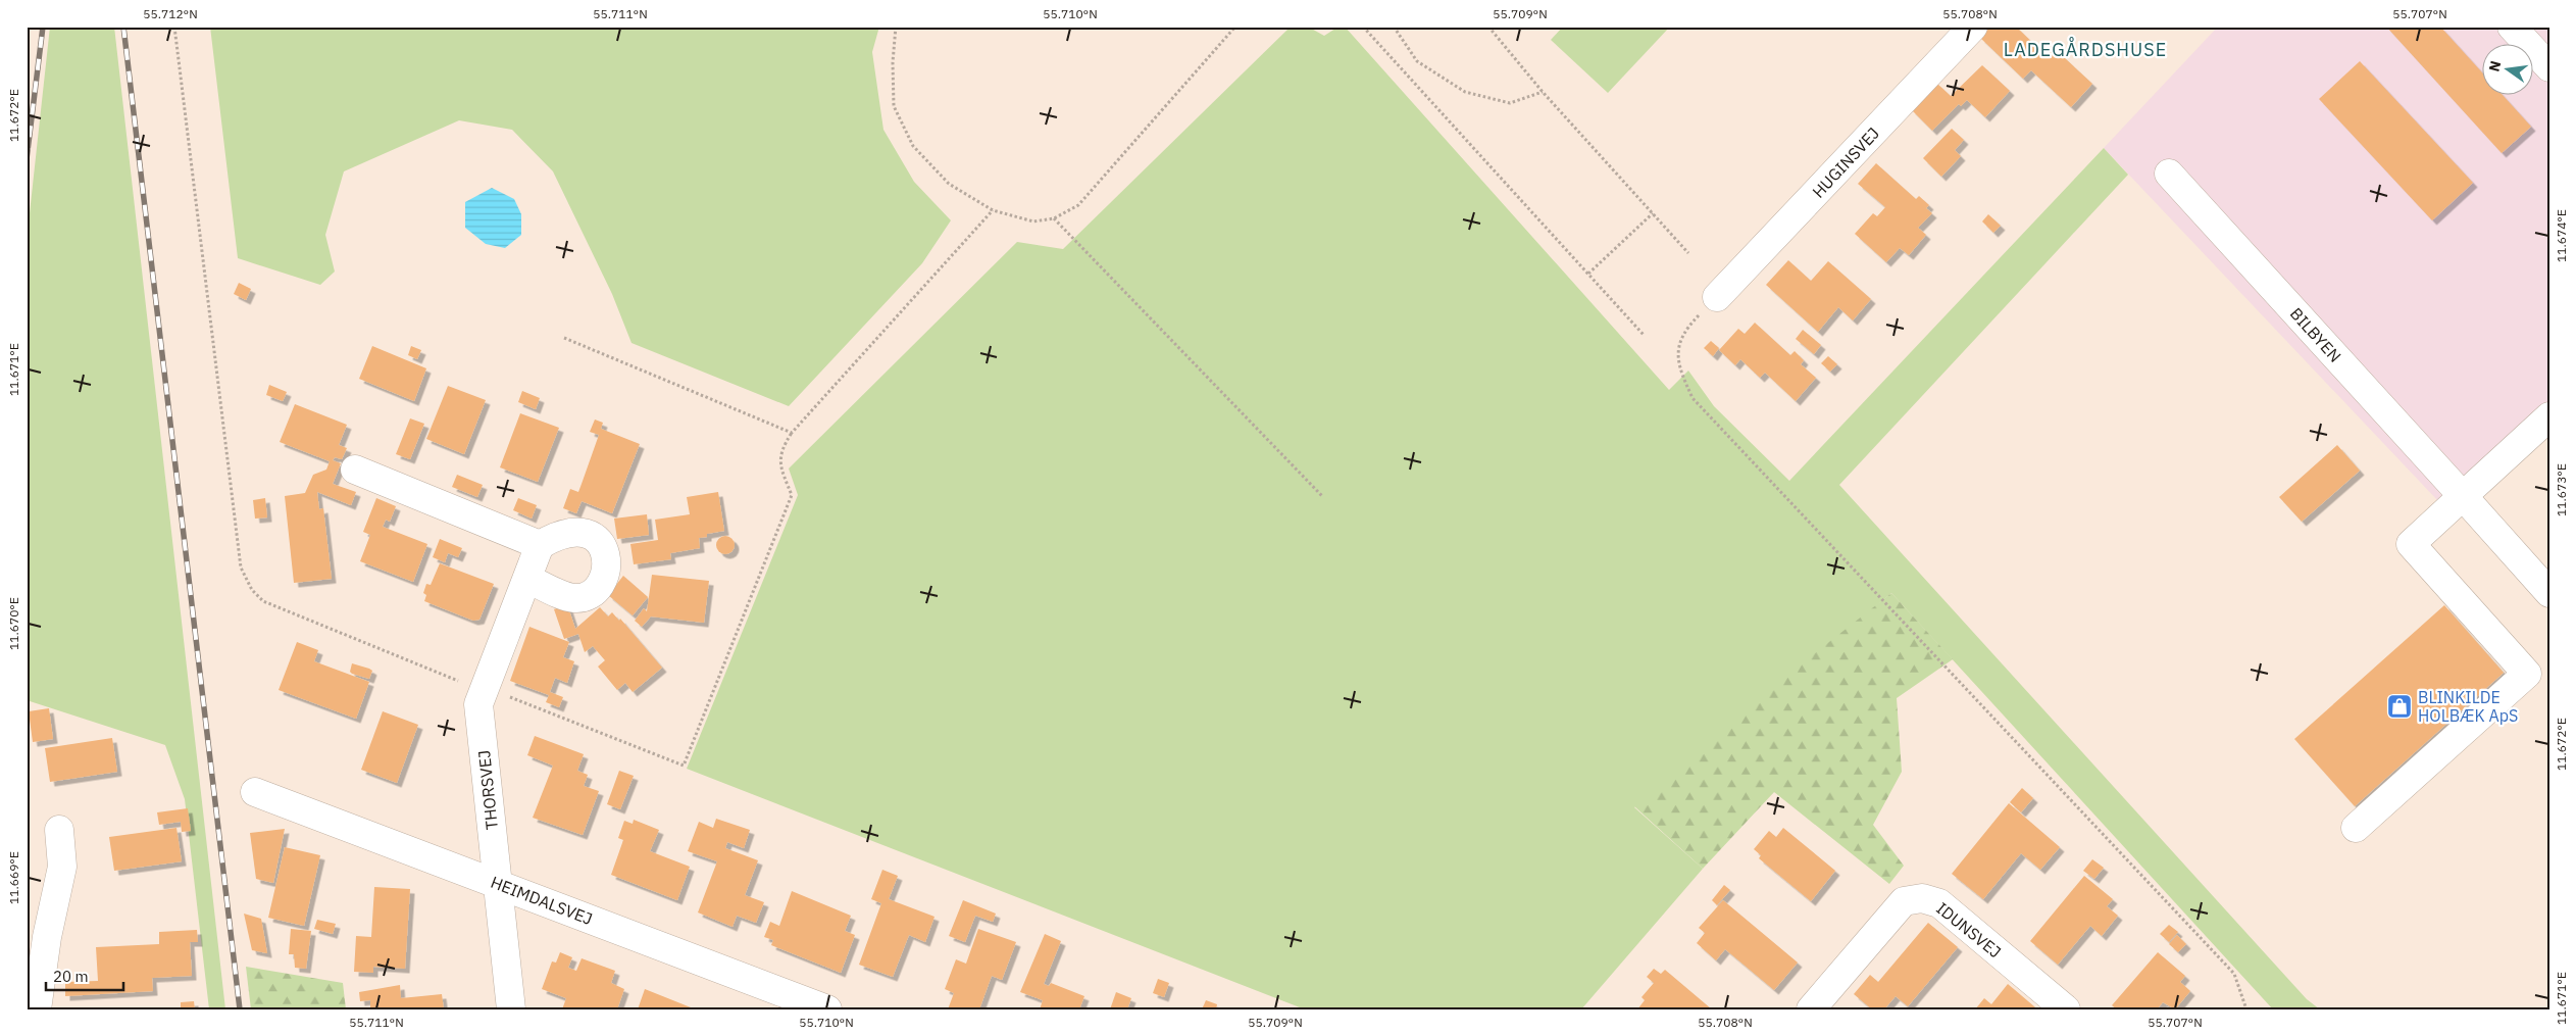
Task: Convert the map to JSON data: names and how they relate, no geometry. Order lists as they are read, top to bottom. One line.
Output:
{"streets":{"street":["HUGINSVEJ","BILBYEN","THORSVEJ","HEIMDALSVEJ","IDUNSVEJ"]},"crossings":[["THORSVEJ","HEIMDALSVEJ"]],"districts":["LADEGÅRDSHUSE"],"places":{"shop":["BLINKILDE HOLBÆK ApS"]},"scale_bar":"20 m","north":"left","coordinates":["55.712°N","55.711°N","55.710°N","55.709°N","55.708°N","55.707°N","11.672°E","11.674°E","11.671°E","11.673°E","11.670°E","11.669°E"]}
